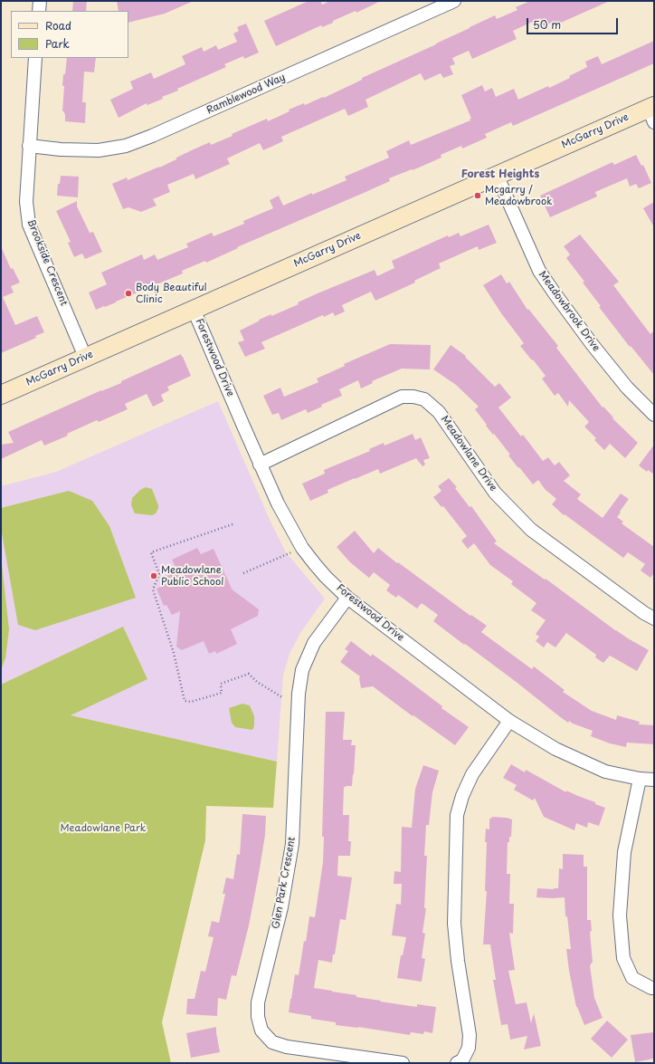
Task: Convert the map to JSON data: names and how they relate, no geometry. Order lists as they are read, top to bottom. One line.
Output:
{"streets":{"street":["Ramblewood Way","McGarry Drive","Brookside Crescent","Meadowbrook Drive","Forestwood Drive","Meadowlane Drive","Glen Park Crescent"]},"crossings":[["Ramblewood Way","Brookside Crescent"],["McGarry Drive","Brookside Crescent"],["McGarry Drive","Meadowbrook Drive"],["McGarry Drive","Forestwood Drive"],["Forestwood Drive","Meadowlane Drive"],["Forestwood Drive","Glen Park Crescent"]],"districts":["Forest Heights"],"parks":["Meadowlane Park"],"places":["Mcgarry / Meadowbrook","Body Beautiful Clinic","Meadowlane Public School"],"legend":["Road","Park"],"scale_bar":"50 m"}
